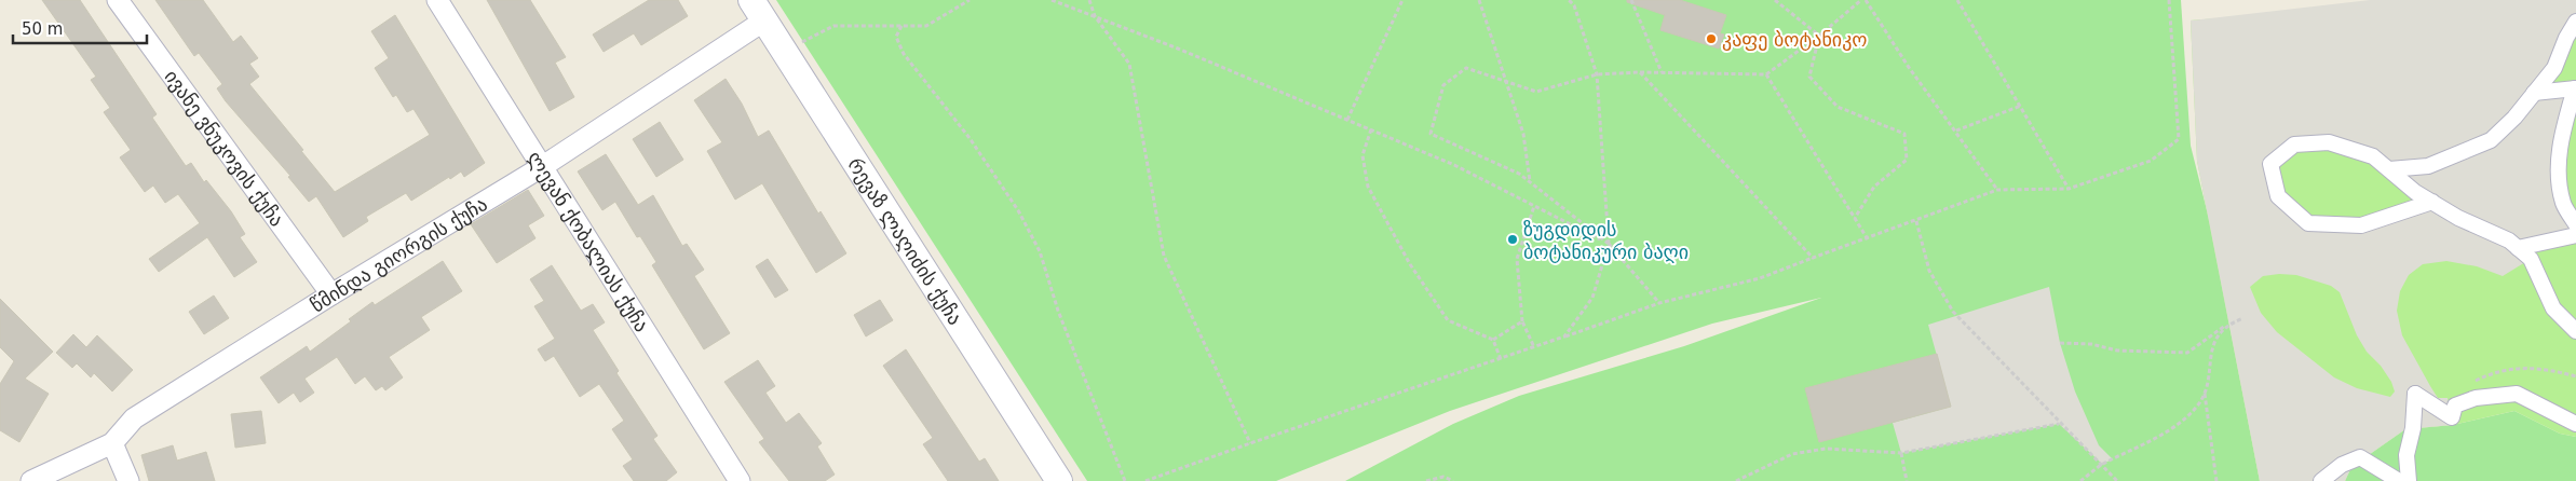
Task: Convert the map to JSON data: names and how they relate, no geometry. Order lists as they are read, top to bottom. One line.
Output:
{"streets":{"street":["ივანე ვნუკოვის ქუჩა","ლევან ქობალიას ქუჩა","რევაზ ლაღიძის ქუჩა","წმინდა გიორგის ქუჩა"]},"crossings":[["ივანე ვნუკოვის ქუჩა","წმინდა გიორგის ქუჩა"],["ლევან ქობალიას ქუჩა","წმინდა გიორგის ქუჩა"],["რევაზ ლაღიძის ქუჩა","წმინდა გიორგის ქუჩა"]],"places":["კაფე ბოტანიკო","ზუგდიდის ბოტანიკური ბაღი"],"scale_bar":"50 m"}
